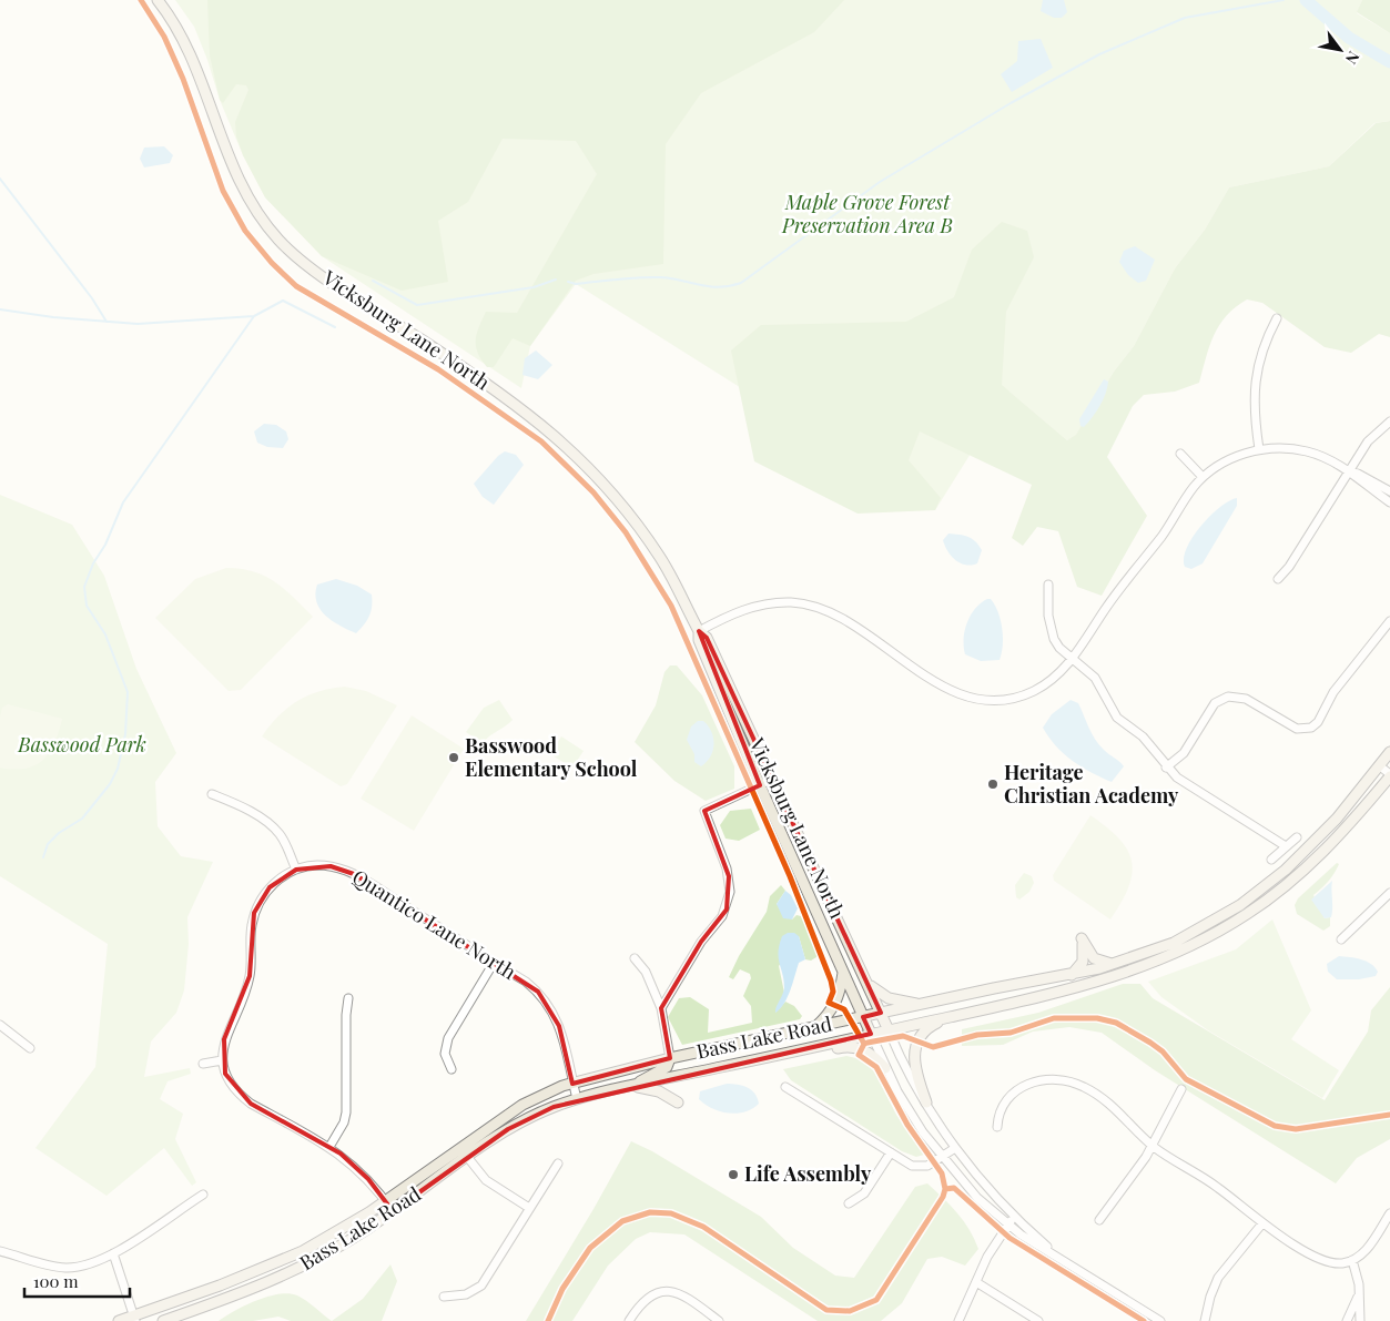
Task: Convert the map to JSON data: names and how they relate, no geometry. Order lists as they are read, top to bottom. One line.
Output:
{"streets":{"main road":["Vicksburg Lane North","Bass Lake Road"],"street":["Quantico Lane North"]},"crossings":[["Vicksburg Lane North","Bass Lake Road"],["Quantico Lane North","Bass Lake Road"]],"parks":["Maple Grove Forest Preservation Area B","Basswood Park"],"places":["Basswood Elementary School","Heritage Christian Academy","Life Assembly"],"scale_bar":"100 m","north":"bottom right"}
